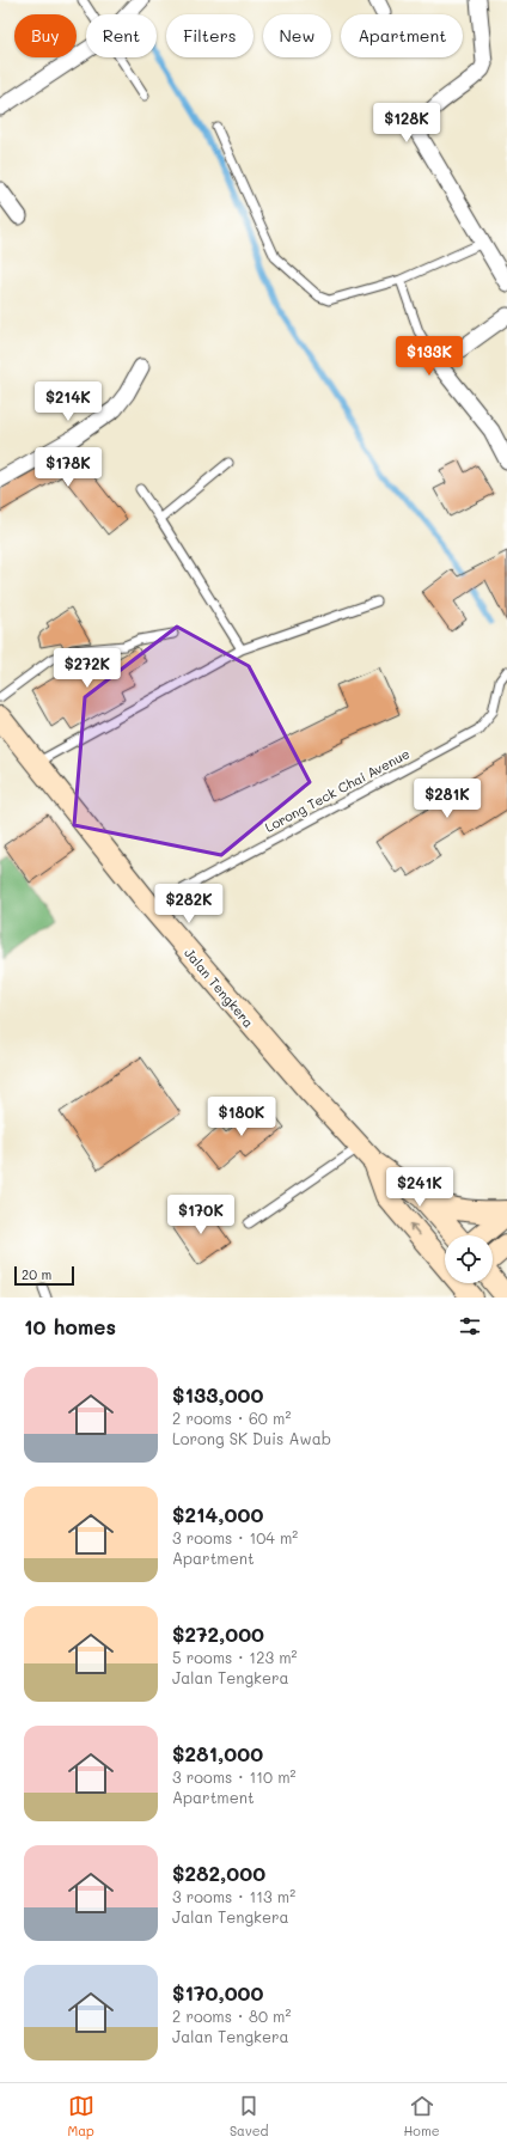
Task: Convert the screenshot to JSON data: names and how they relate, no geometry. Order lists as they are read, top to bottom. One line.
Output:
{"streets":{"main road":["Jalan Tengkera"],"lane":["Lorong Teck Chai Avenue"]},"crossings":[["Lorong Teck Chai Avenue","Jalan Tengkera"]],"scale_bar":"20 m","page":{"chip":["Buy","Rent","Filters","New","Apartment"],"price":["$128K","$133K","$214K","$178K","$272K","$281K","$282K","$180K","$241K","$170K"],"scale":"20 m","heading":"10 homes","list":[{"name":"$133,000","note":"2 rooms · 60 m² · Lorong SK Duis Awab"},{"name":"$214,000","note":"3 rooms · 104 m² · Apartment"},{"name":"$272,000","note":"5 rooms · 123 m² · Jalan Tengkera"},{"name":"$281,000","note":"3 rooms · 110 m² · Apartment"},{"name":"$282,000","note":"3 rooms · 113 m² · Jalan Tengkera"},{"name":"$170,000","note":"2 rooms · 80 m² · Jalan Tengkera"}],"tabs":["Map","Saved","Home"]}}
